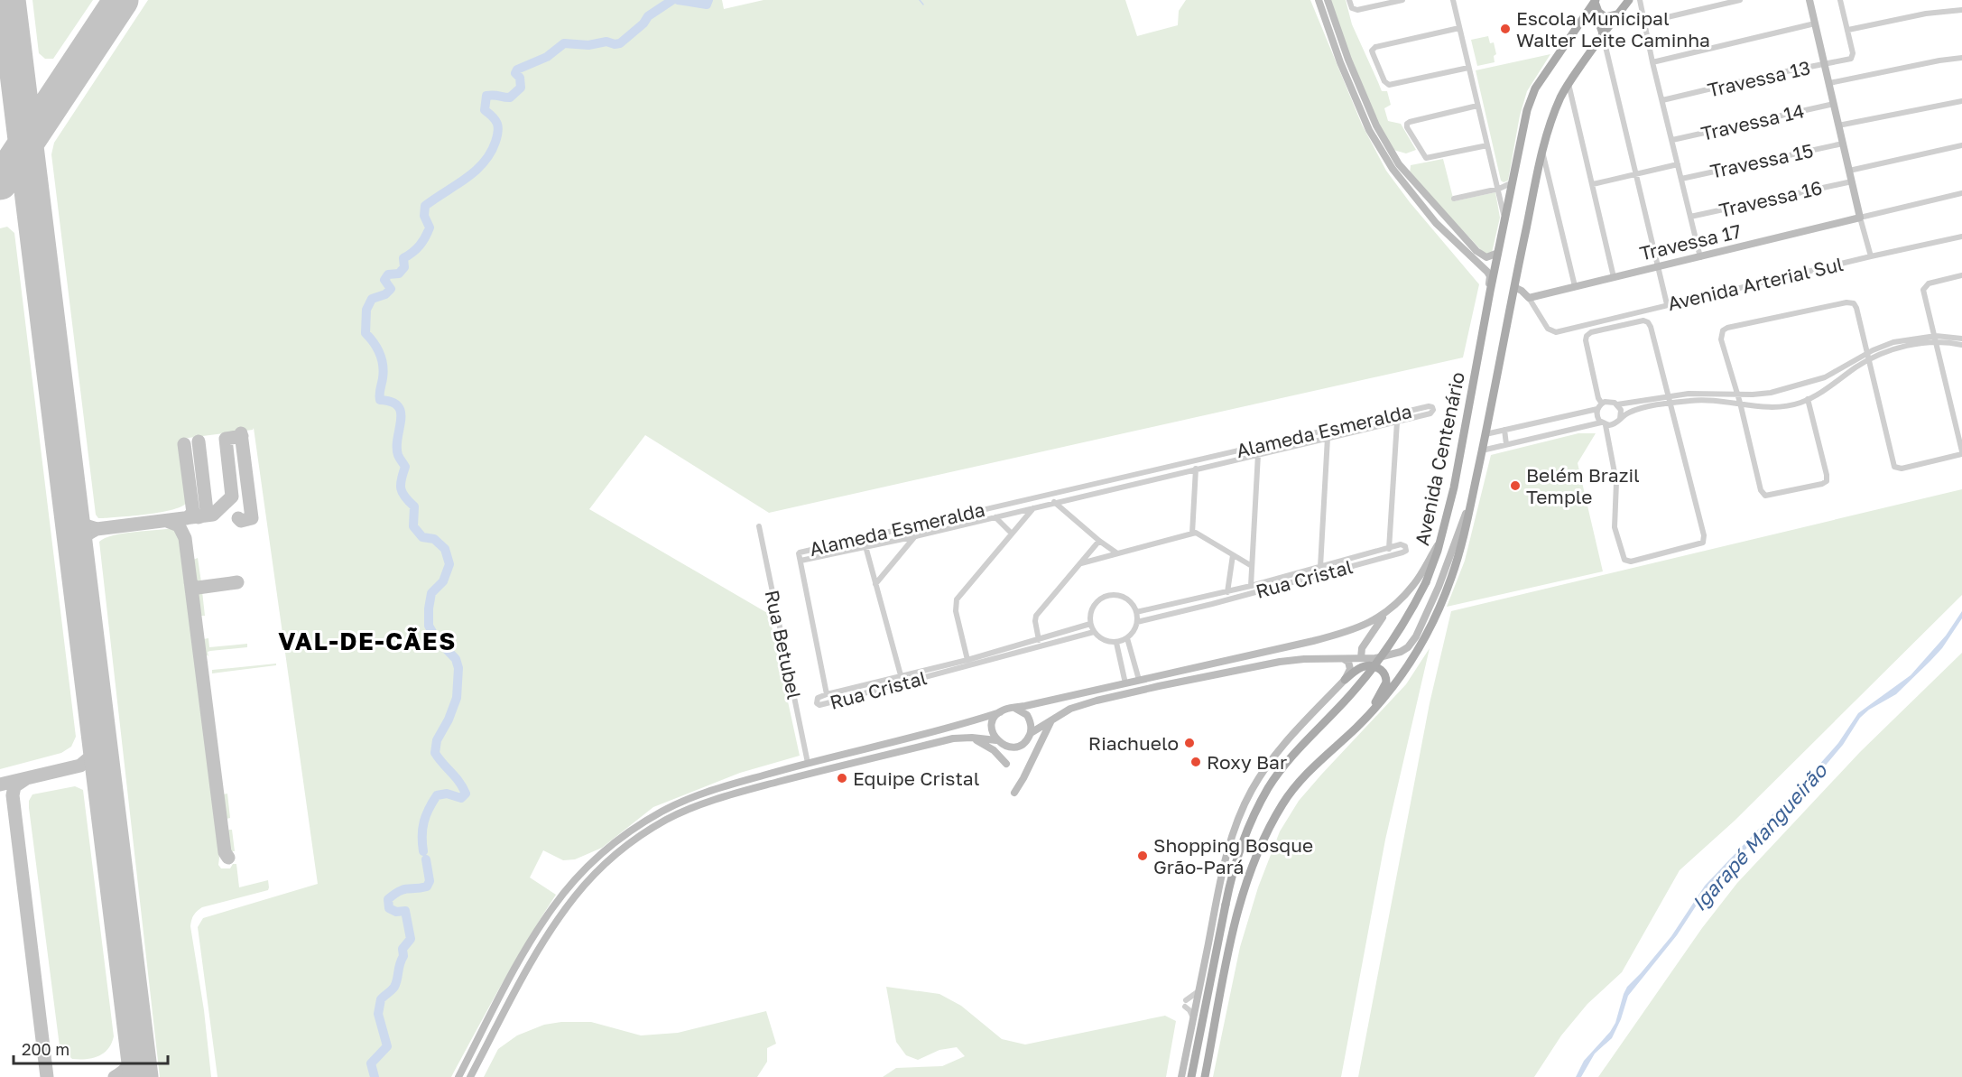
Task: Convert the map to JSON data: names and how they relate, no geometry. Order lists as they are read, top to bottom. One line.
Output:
{"streets":{"main road":["Avenida Centenário"],"street":["Travessa 13","Travessa 14","Travessa 15","Travessa 16","Travessa 17","Avenida Arterial Sul","Alameda Esmeralda","Rua Cristal","Rua Betubel"]},"crossings":[["Travessa 17","Avenida Arterial Sul"]],"districts":["VAL-DE-CÃES"],"water":["Igarapé Mangueirão"],"places":["Escola Municipal Walter Leite Caminha","Belém Brazil Temple","Riachuelo","Roxy Bar","Equipe Cristal","Shopping Bosque Grão-Pará"],"scale_bar":"200 m"}
